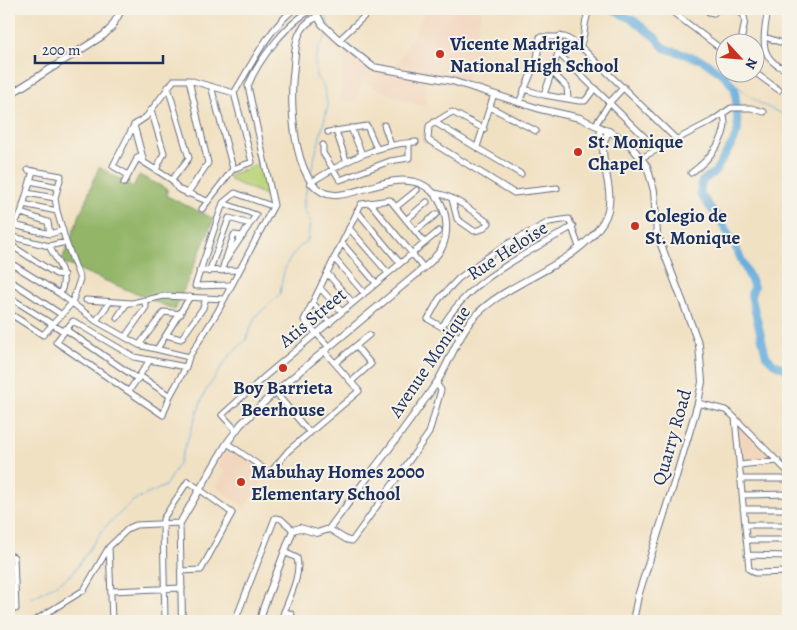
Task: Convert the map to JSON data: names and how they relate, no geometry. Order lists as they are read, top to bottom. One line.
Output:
{"streets":{"street":["Rue Heloise","Atis Street","Avenue Monique","Quarry Road"]},"crossings":[["Avenue Monique","Quarry Road"]],"places":["Vicente Madrigal National High School","St. Monique Chapel","Colegio de St. Monique","Boy Barrieta Beerhouse","Mabuhay Homes 2000 Elementary School"],"scale_bar":"200 m","north":"bottom right"}
